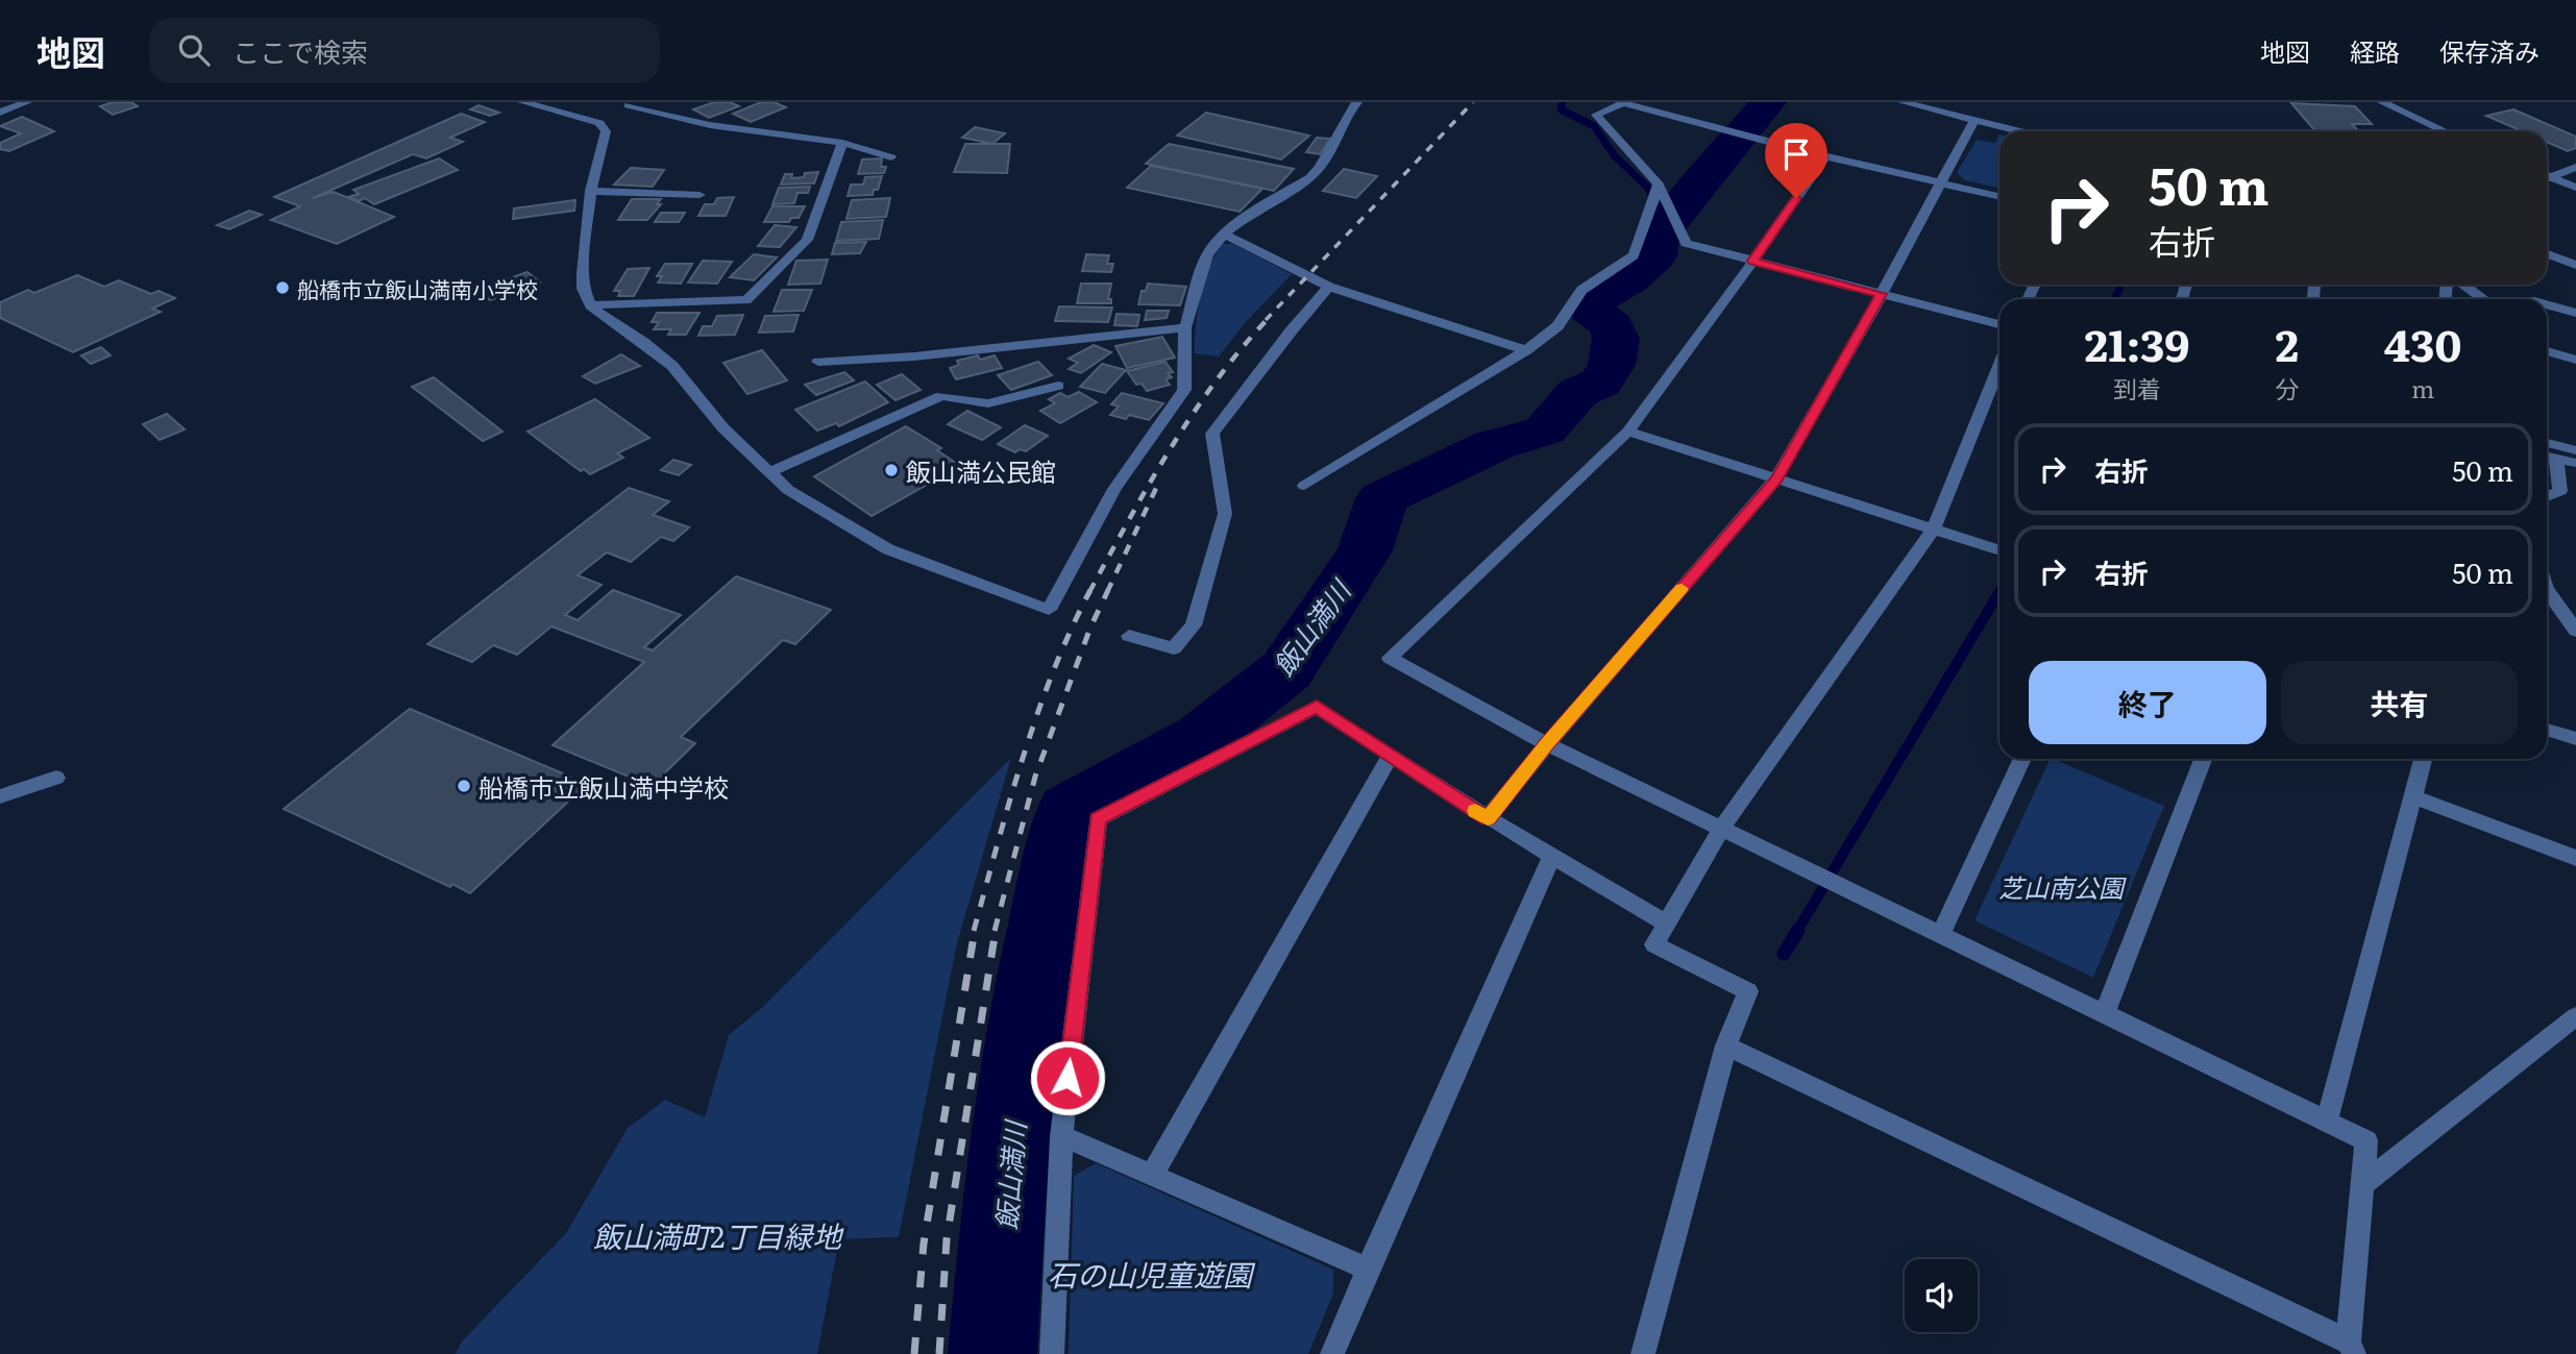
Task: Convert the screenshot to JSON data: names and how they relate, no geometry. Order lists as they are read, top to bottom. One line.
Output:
{"water":["飯山満川"],"parks":["芝山南公園","飯山満町2丁目緑地","石の山児童遊園"],"places":["船橋市立飯山満南小学校","飯山満公民館","船橋市立飯山満中学校"],"page":{"header":"地図","search":"ここで検索","nav":["地図","経路","保存済み"],"turn":["50 m","右折"],"eta":["21:39","到着","2","分","430","m"],"list":[{"name":"右折","value":"50 m"},{"name":"右折","value":"50 m"}],"buttons":["終了","共有"]}}
